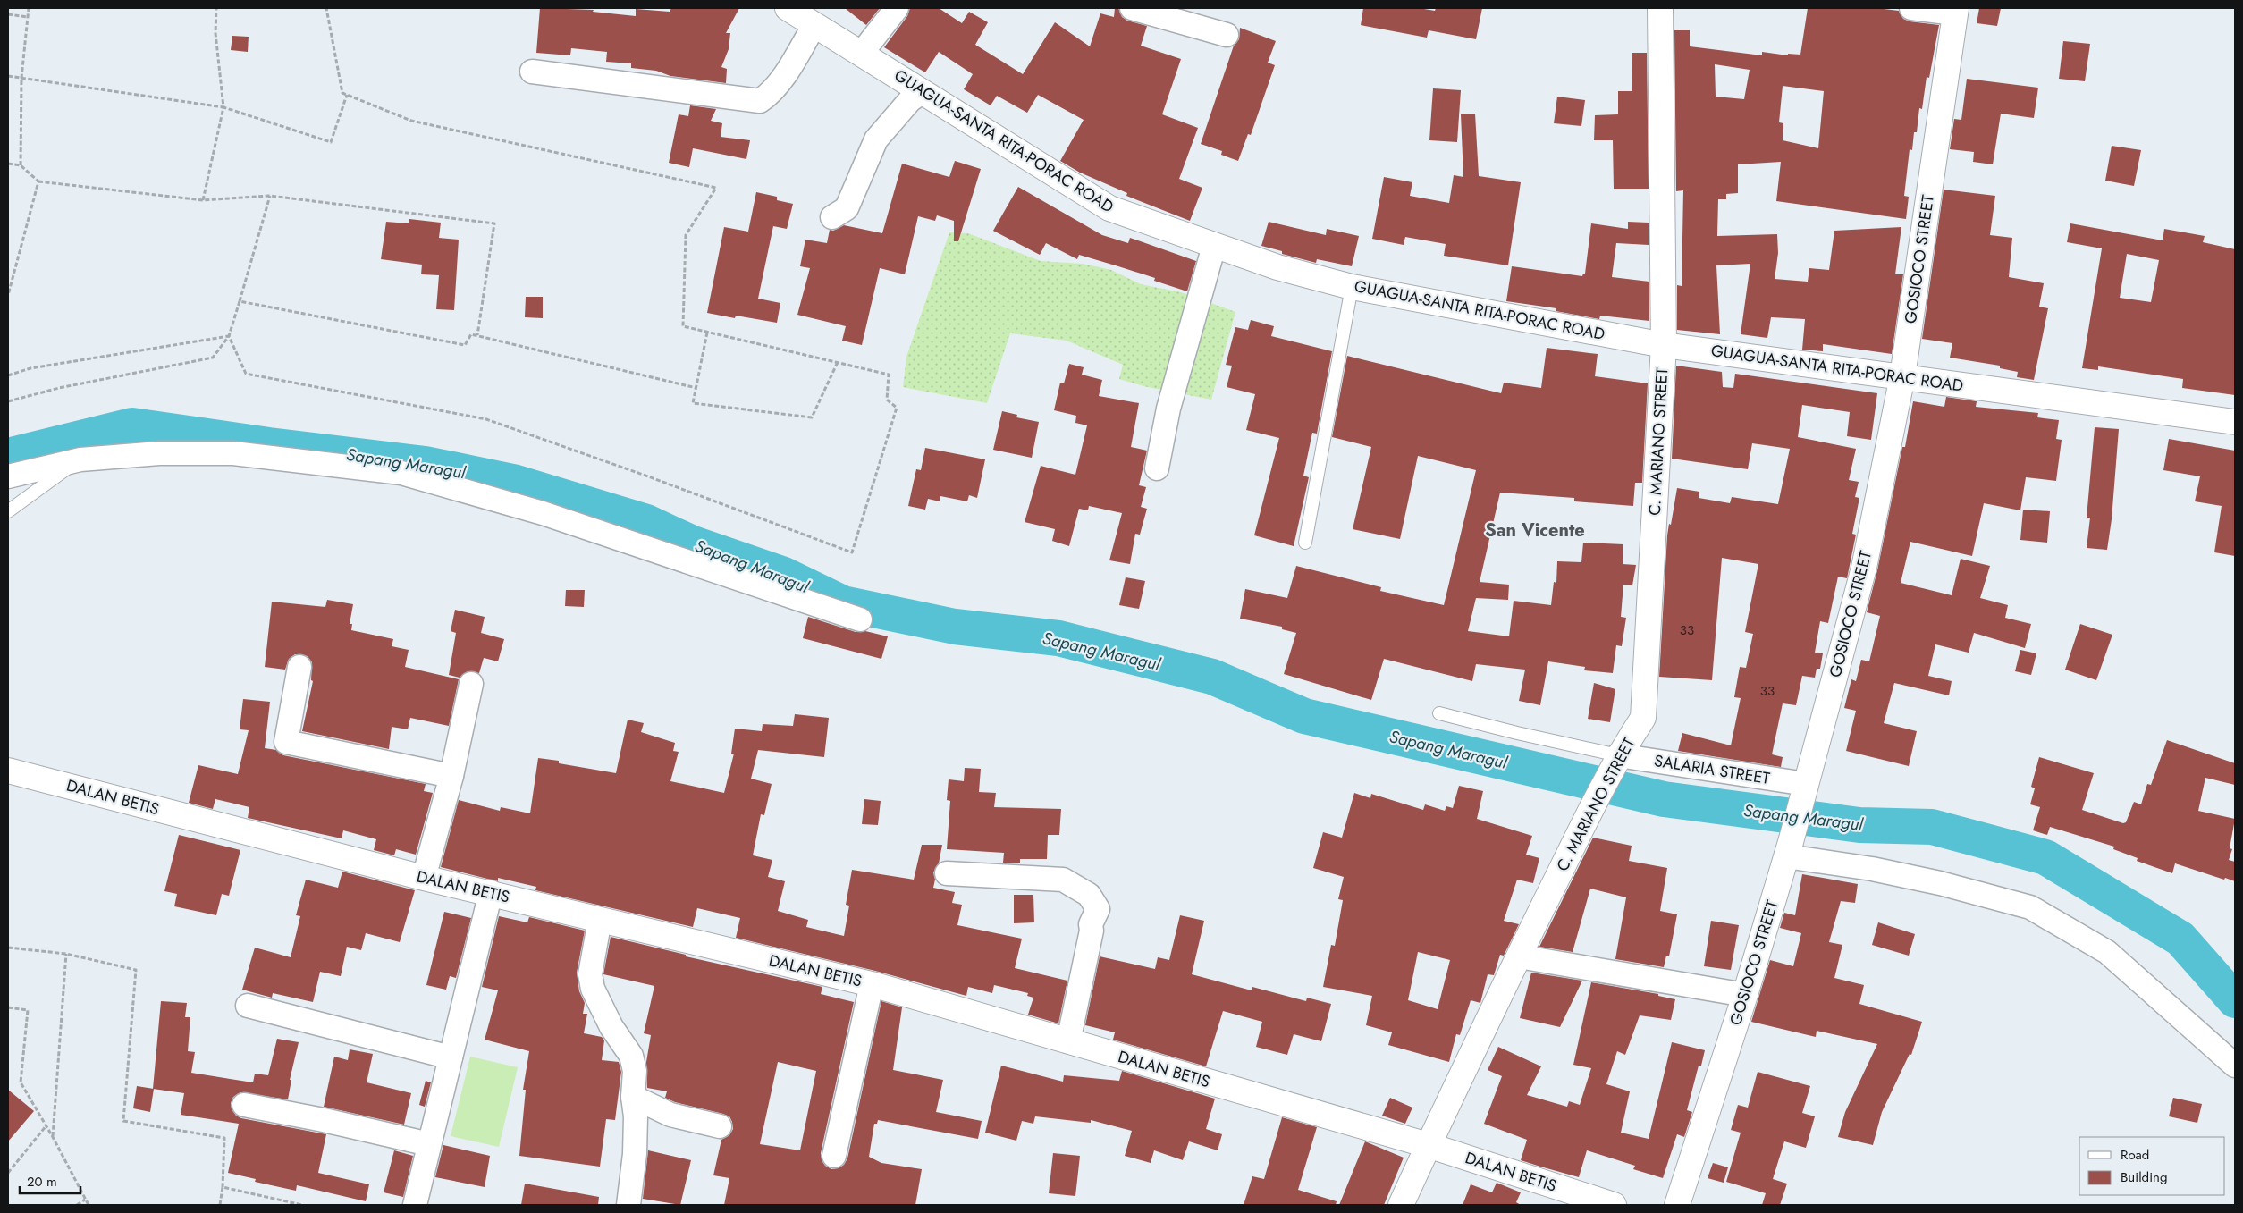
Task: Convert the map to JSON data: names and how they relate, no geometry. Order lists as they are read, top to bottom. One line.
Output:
{"streets":{"street":["GUAGUA-SANTA RITA-PORAC ROAD","GOSIOCO STREET","C. MARIANO STREET","SALARIA STREET","DALAN BETIS"]},"crossings":[["GUAGUA-SANTA RITA-PORAC ROAD","GOSIOCO STREET"],["GUAGUA-SANTA RITA-PORAC ROAD","C. MARIANO STREET"],["GOSIOCO STREET","SALARIA STREET"],["C. MARIANO STREET","SALARIA STREET"],["C. MARIANO STREET","DALAN BETIS"]],"districts":["San Vicente"],"water":["Sapang Maragul"],"house_numbers":["33","33"],"legend":["Road","Building"],"scale_bar":"20 m"}
